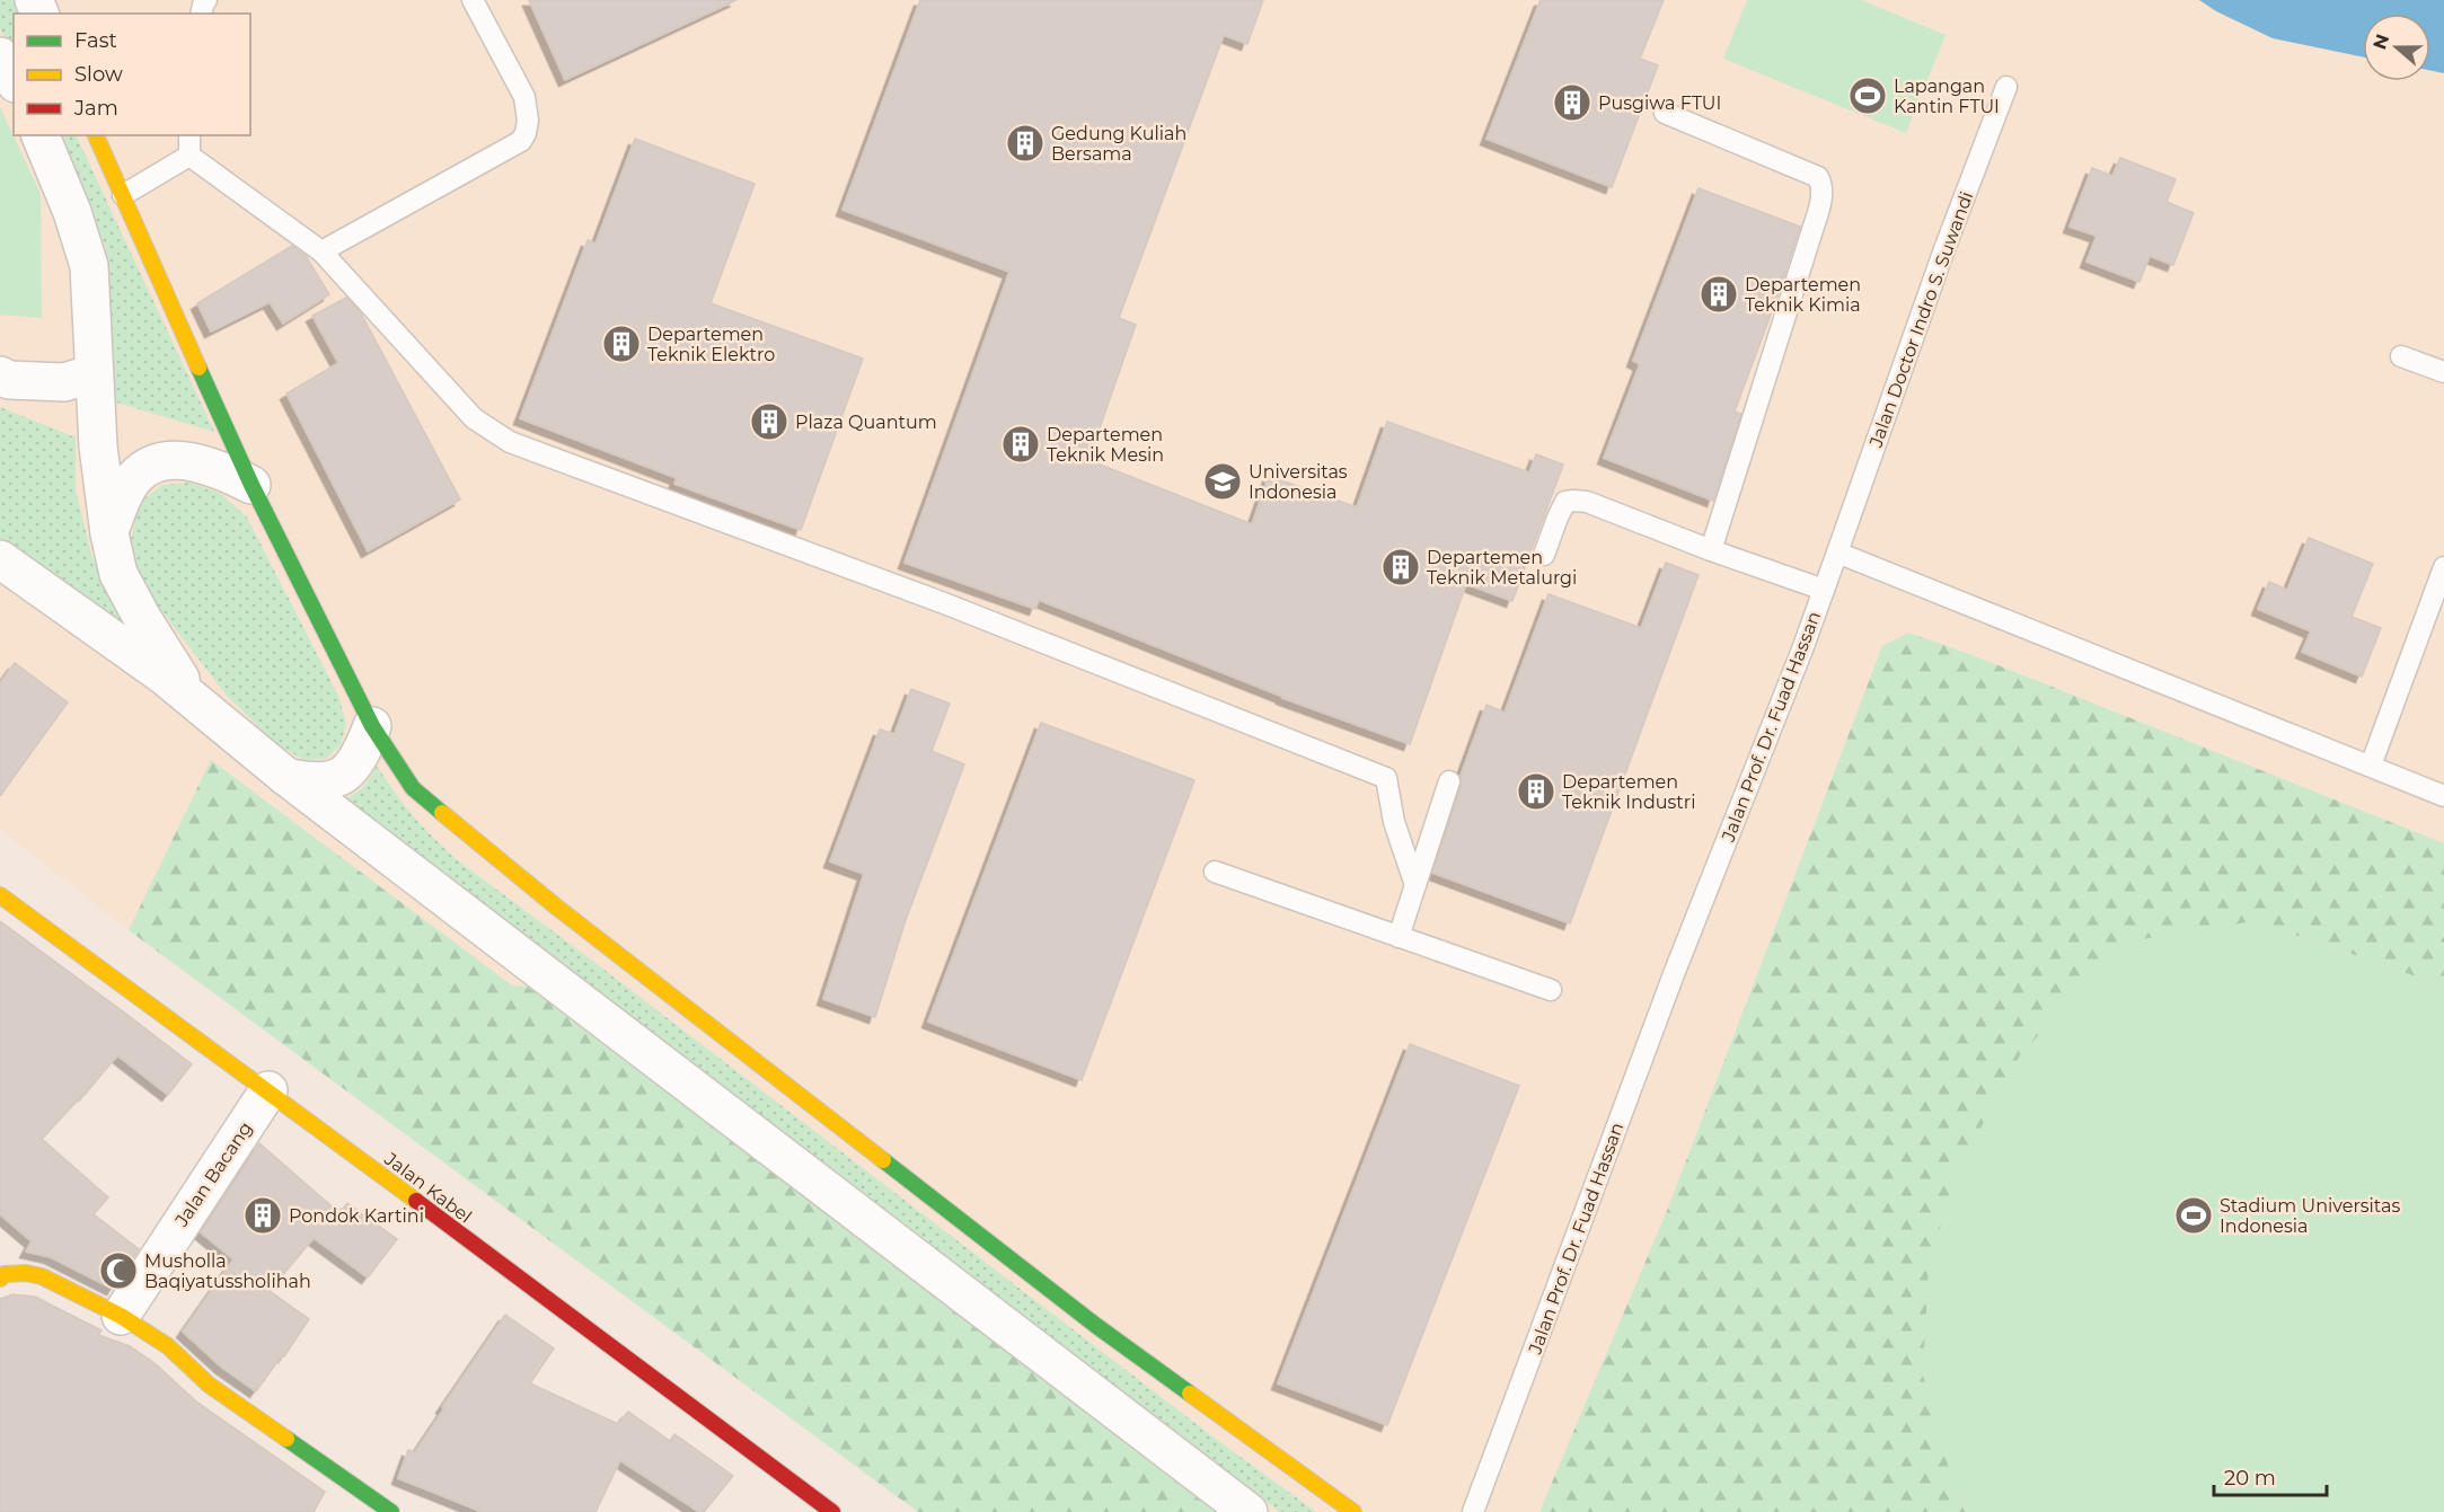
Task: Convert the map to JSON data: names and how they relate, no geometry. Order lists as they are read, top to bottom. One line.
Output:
{"streets":{"street":["Jalan Bacang","Jalan Kabel"],"lane":["Jalan Doctor Indro S. Suwandi","Jalan Prof. Dr. Fuad Hassan"]},"crossings":[["Jalan Doctor Indro S. Suwandi","Jalan Prof. Dr. Fuad Hassan"],["Jalan Bacang","Jalan Kabel"]],"places":{"sports":["Lapangan Kantin FTUI","Stadium Universitas Indonesia"],"building":["Pusgiwa FTUI","Gedung Kuliah Bersama","Departemen Teknik Kimia","Departemen Teknik Elektro","Plaza Quantum","Departemen Teknik Mesin","Departemen Teknik Metalurgi","Departemen Teknik Industri","Pondok Kartini"],"school or university":["Universitas Indonesia"],"mosque":["Musholla Baqiyatussholihah"]},"legend":["Fast","Slow","Jam"],"scale_bar":"20 m","north":"left"}
